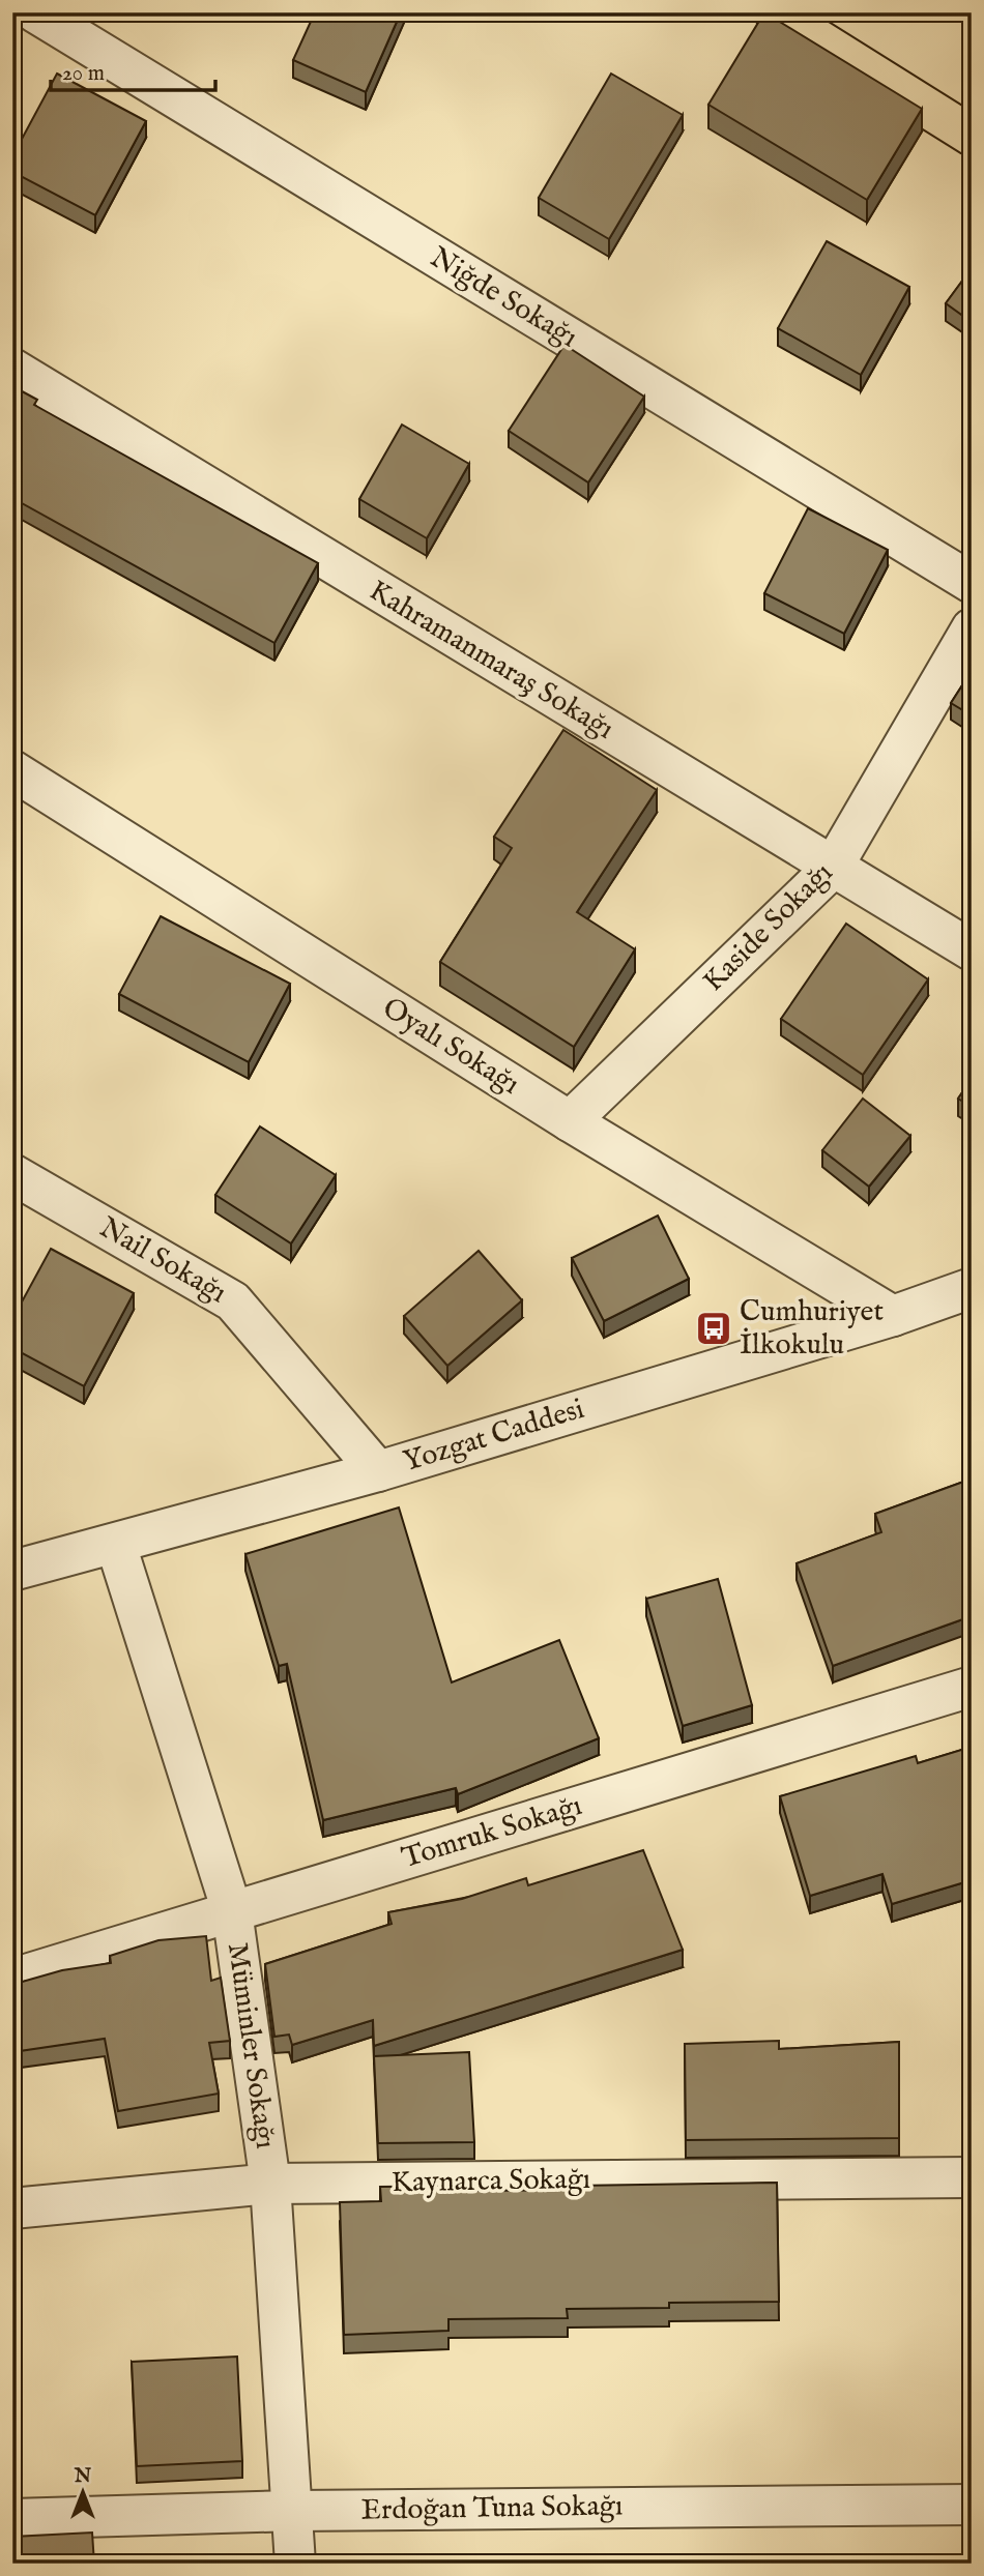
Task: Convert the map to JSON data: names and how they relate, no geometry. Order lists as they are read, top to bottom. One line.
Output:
{"streets":{"street":["Niğde Sokağı","Kahramanmaraş Sokağı","Kaside Sokağı","Oyalı Sokağı","Nail Sokağı","Yozgat Caddesi","Tomruk Sokağı","Müminler Sokağı","Kaynarca Sokağı","Erdoğan Tuna Sokağı"]},"crossings":[["Kahramanmaraş Sokağı","Kaside Sokağı"],["Kaside Sokağı","Oyalı Sokağı"],["Oyalı Sokağı","Yozgat Caddesi"],["Nail Sokağı","Yozgat Caddesi"],["Yozgat Caddesi","Müminler Sokağı"],["Tomruk Sokağı","Müminler Sokağı"],["Müminler Sokağı","Kaynarca Sokağı"],["Müminler Sokağı","Erdoğan Tuna Sokağı"]],"places":{"bus stop":["Cumhuriyet İlkokulu"]},"scale_bar":"20 m","north":"top"}
